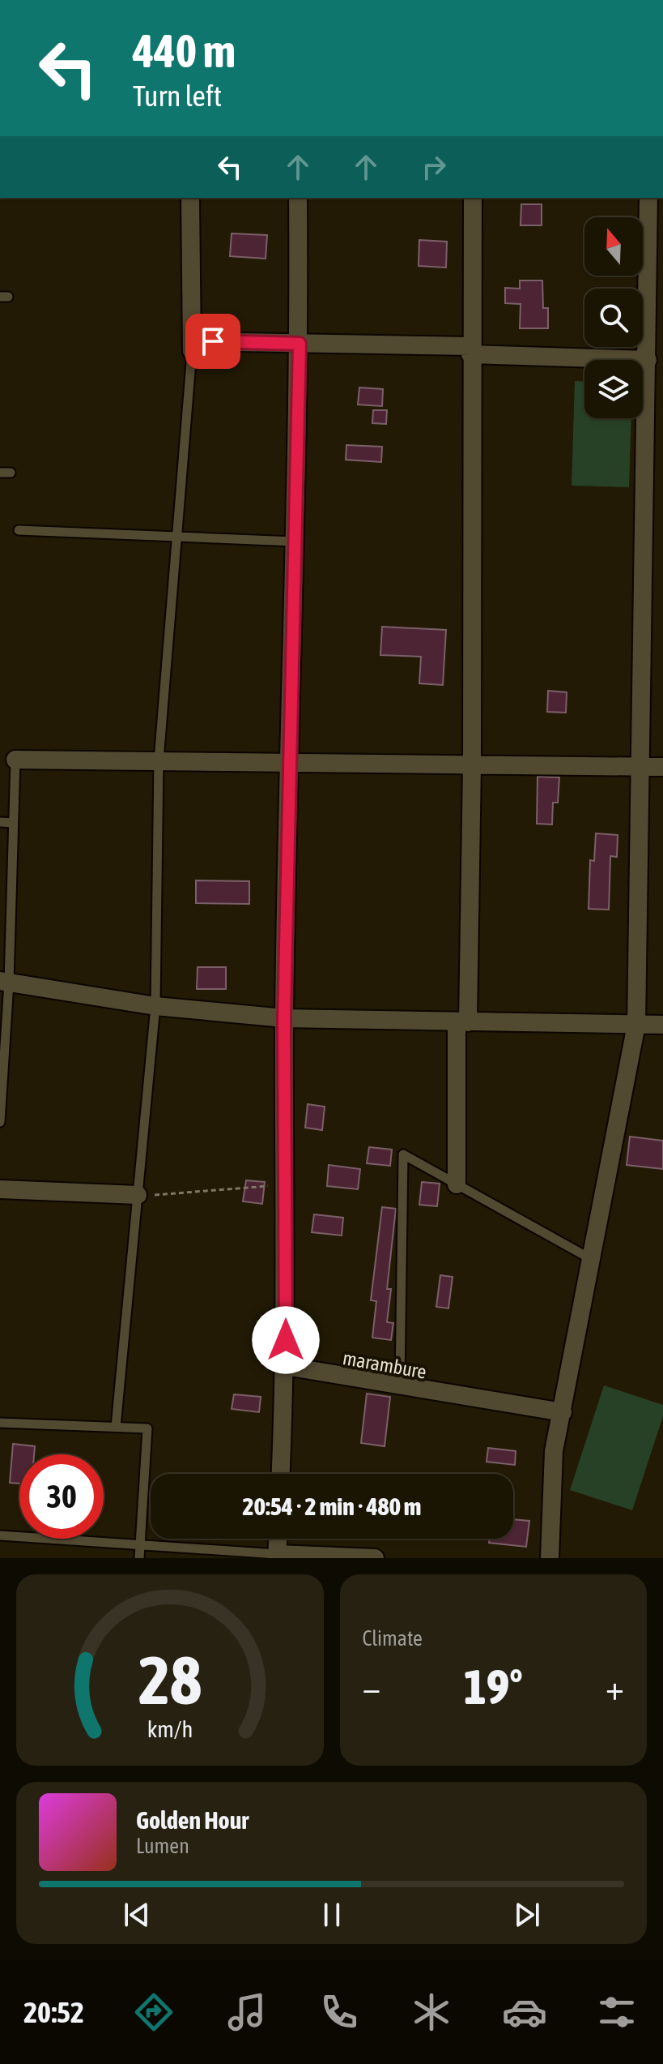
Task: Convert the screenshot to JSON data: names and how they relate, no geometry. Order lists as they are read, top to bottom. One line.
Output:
{"north":"top","page":{"turn":["440 m","Turn left"],"limit":"30","trip":"20:54 · 2 min · 480 m","tile":"Climate","heat":["−","19°","+"],"song":["Golden Hour","Lumen"],"tabs":"20:52","gauge":["28","km/h"]}}
